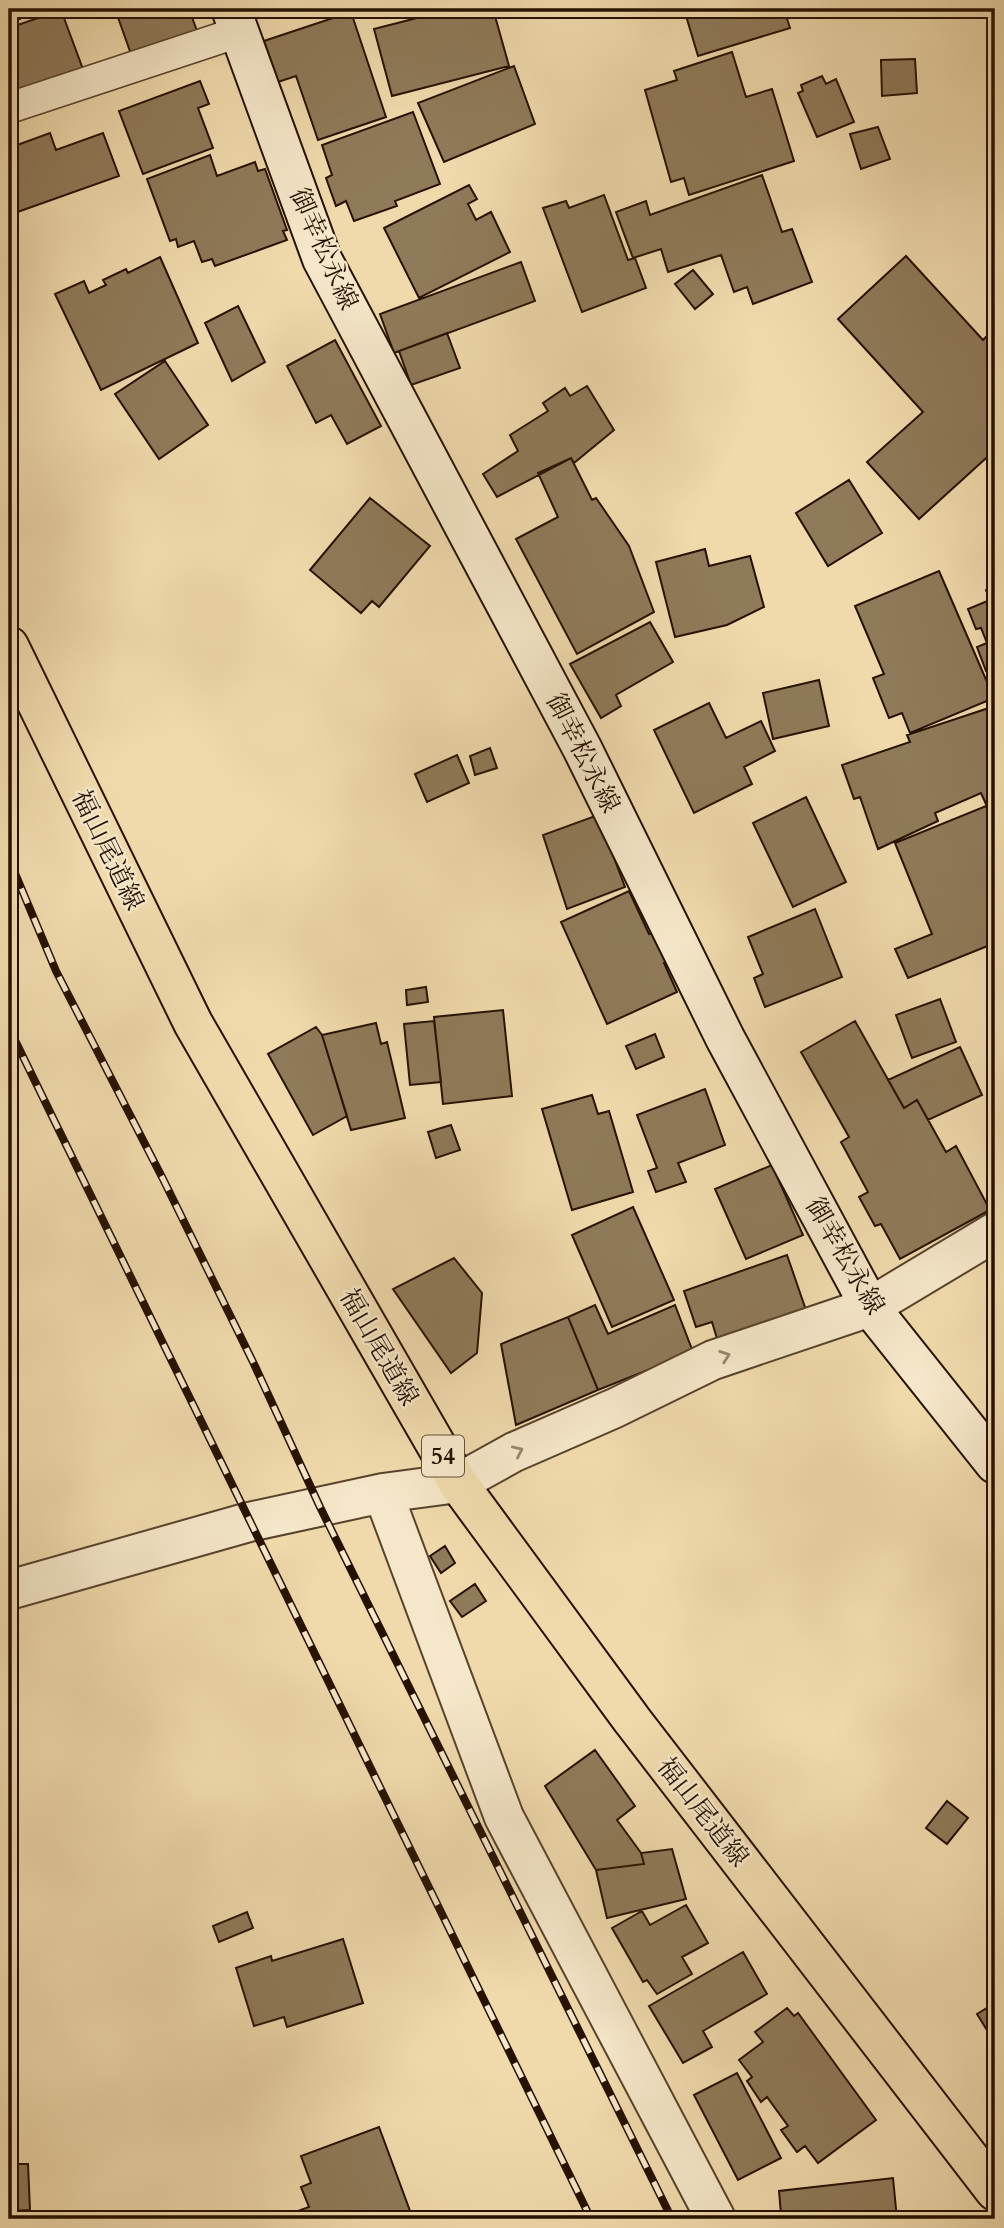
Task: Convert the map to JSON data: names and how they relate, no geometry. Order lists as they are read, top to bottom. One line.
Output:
{"streets":{"main road":["福山尾道線","54"],"street":["御幸松永線"]}}
